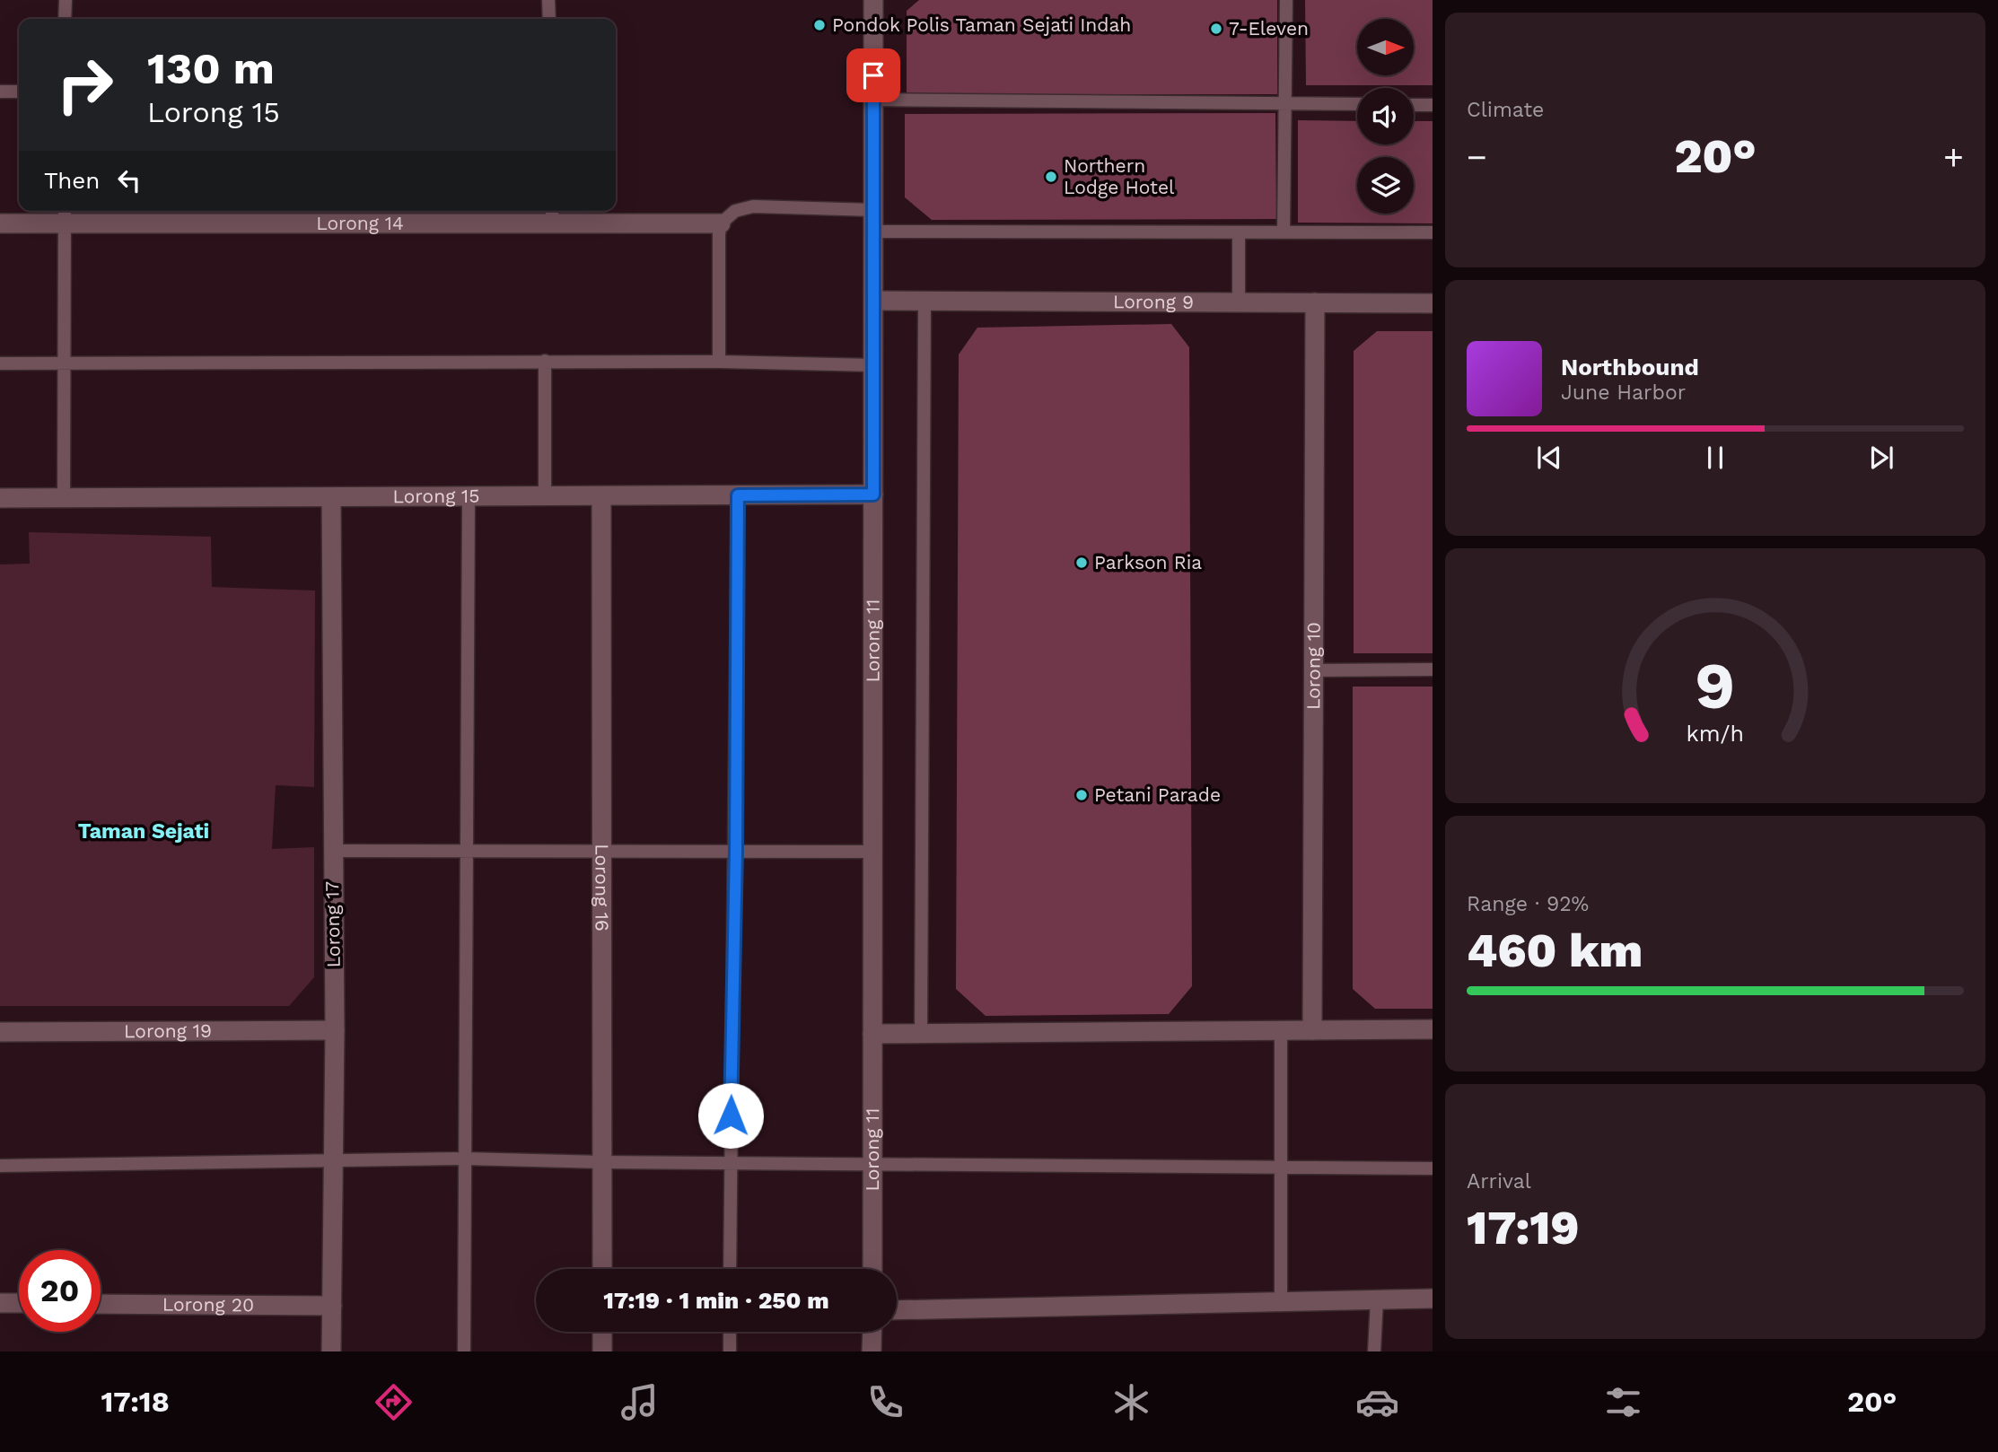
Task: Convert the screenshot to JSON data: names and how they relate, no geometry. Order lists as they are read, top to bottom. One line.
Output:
{"streets":{"street":["Lorong 14","Lorong 9","Lorong 15","Lorong 11","Lorong 10","Lorong 16","Lorong 17","Lorong 19","Lorong 20"]},"crossings":[["Lorong 9","Lorong 11"],["Lorong 9","Lorong 10"],["Lorong 15","Lorong 11"],["Lorong 15","Lorong 16"],["Lorong 15","Lorong 17"],["Lorong 17","Lorong 19"],["Lorong 17","Lorong 20"]],"districts":["Taman Sejati"],"places":["Pondok Polis Taman Sejati Indah","7-Eleven","Northern Lodge Hotel","Parkson Ria","Petani Parade"],"north":"right","page":{"tile":["Climate",["Range · 92%","460 km"],["Arrival","17:19"]],"turn":["130 m","Lorong 15"],"heat":["−","20°","+"],"then":"Then","song":["Northbound","June Harbor"],"limit":"20","trip":"17:19 · 1 min · 250 m","tabs":["17:18","20°"],"gauge":["9","km/h"]}}
